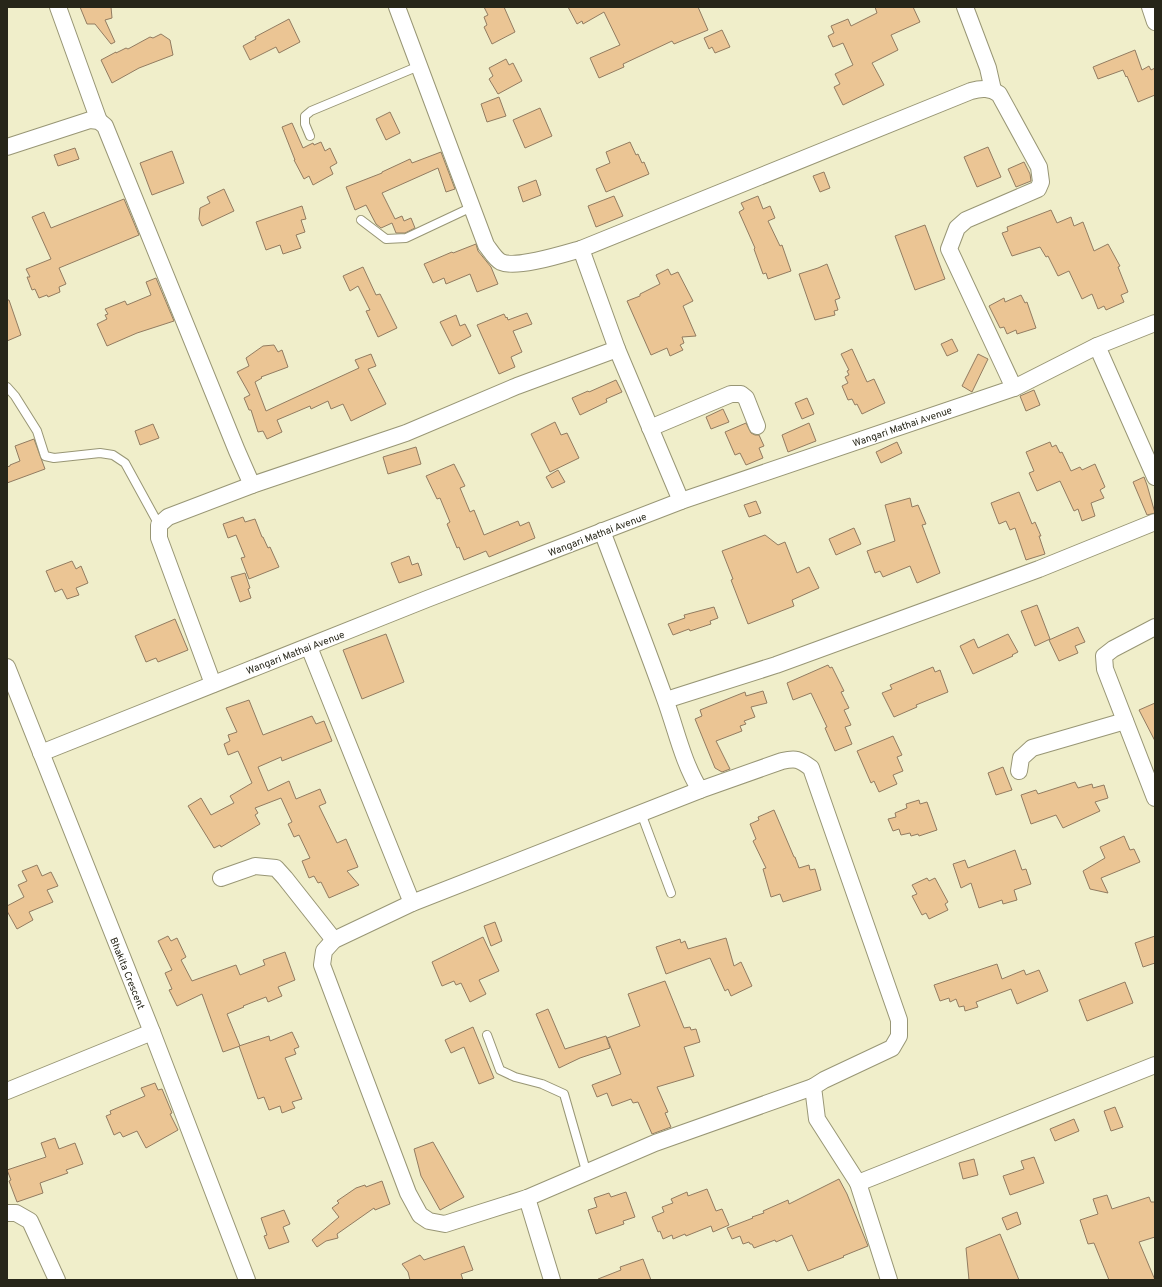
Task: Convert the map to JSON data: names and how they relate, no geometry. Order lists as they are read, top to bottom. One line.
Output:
{"streets":{"street":["Wangari Mathai Avenue","Bhakita Crescent"]},"crossings":[["Wangari Mathai Avenue","Bhakita Crescent"]]}
